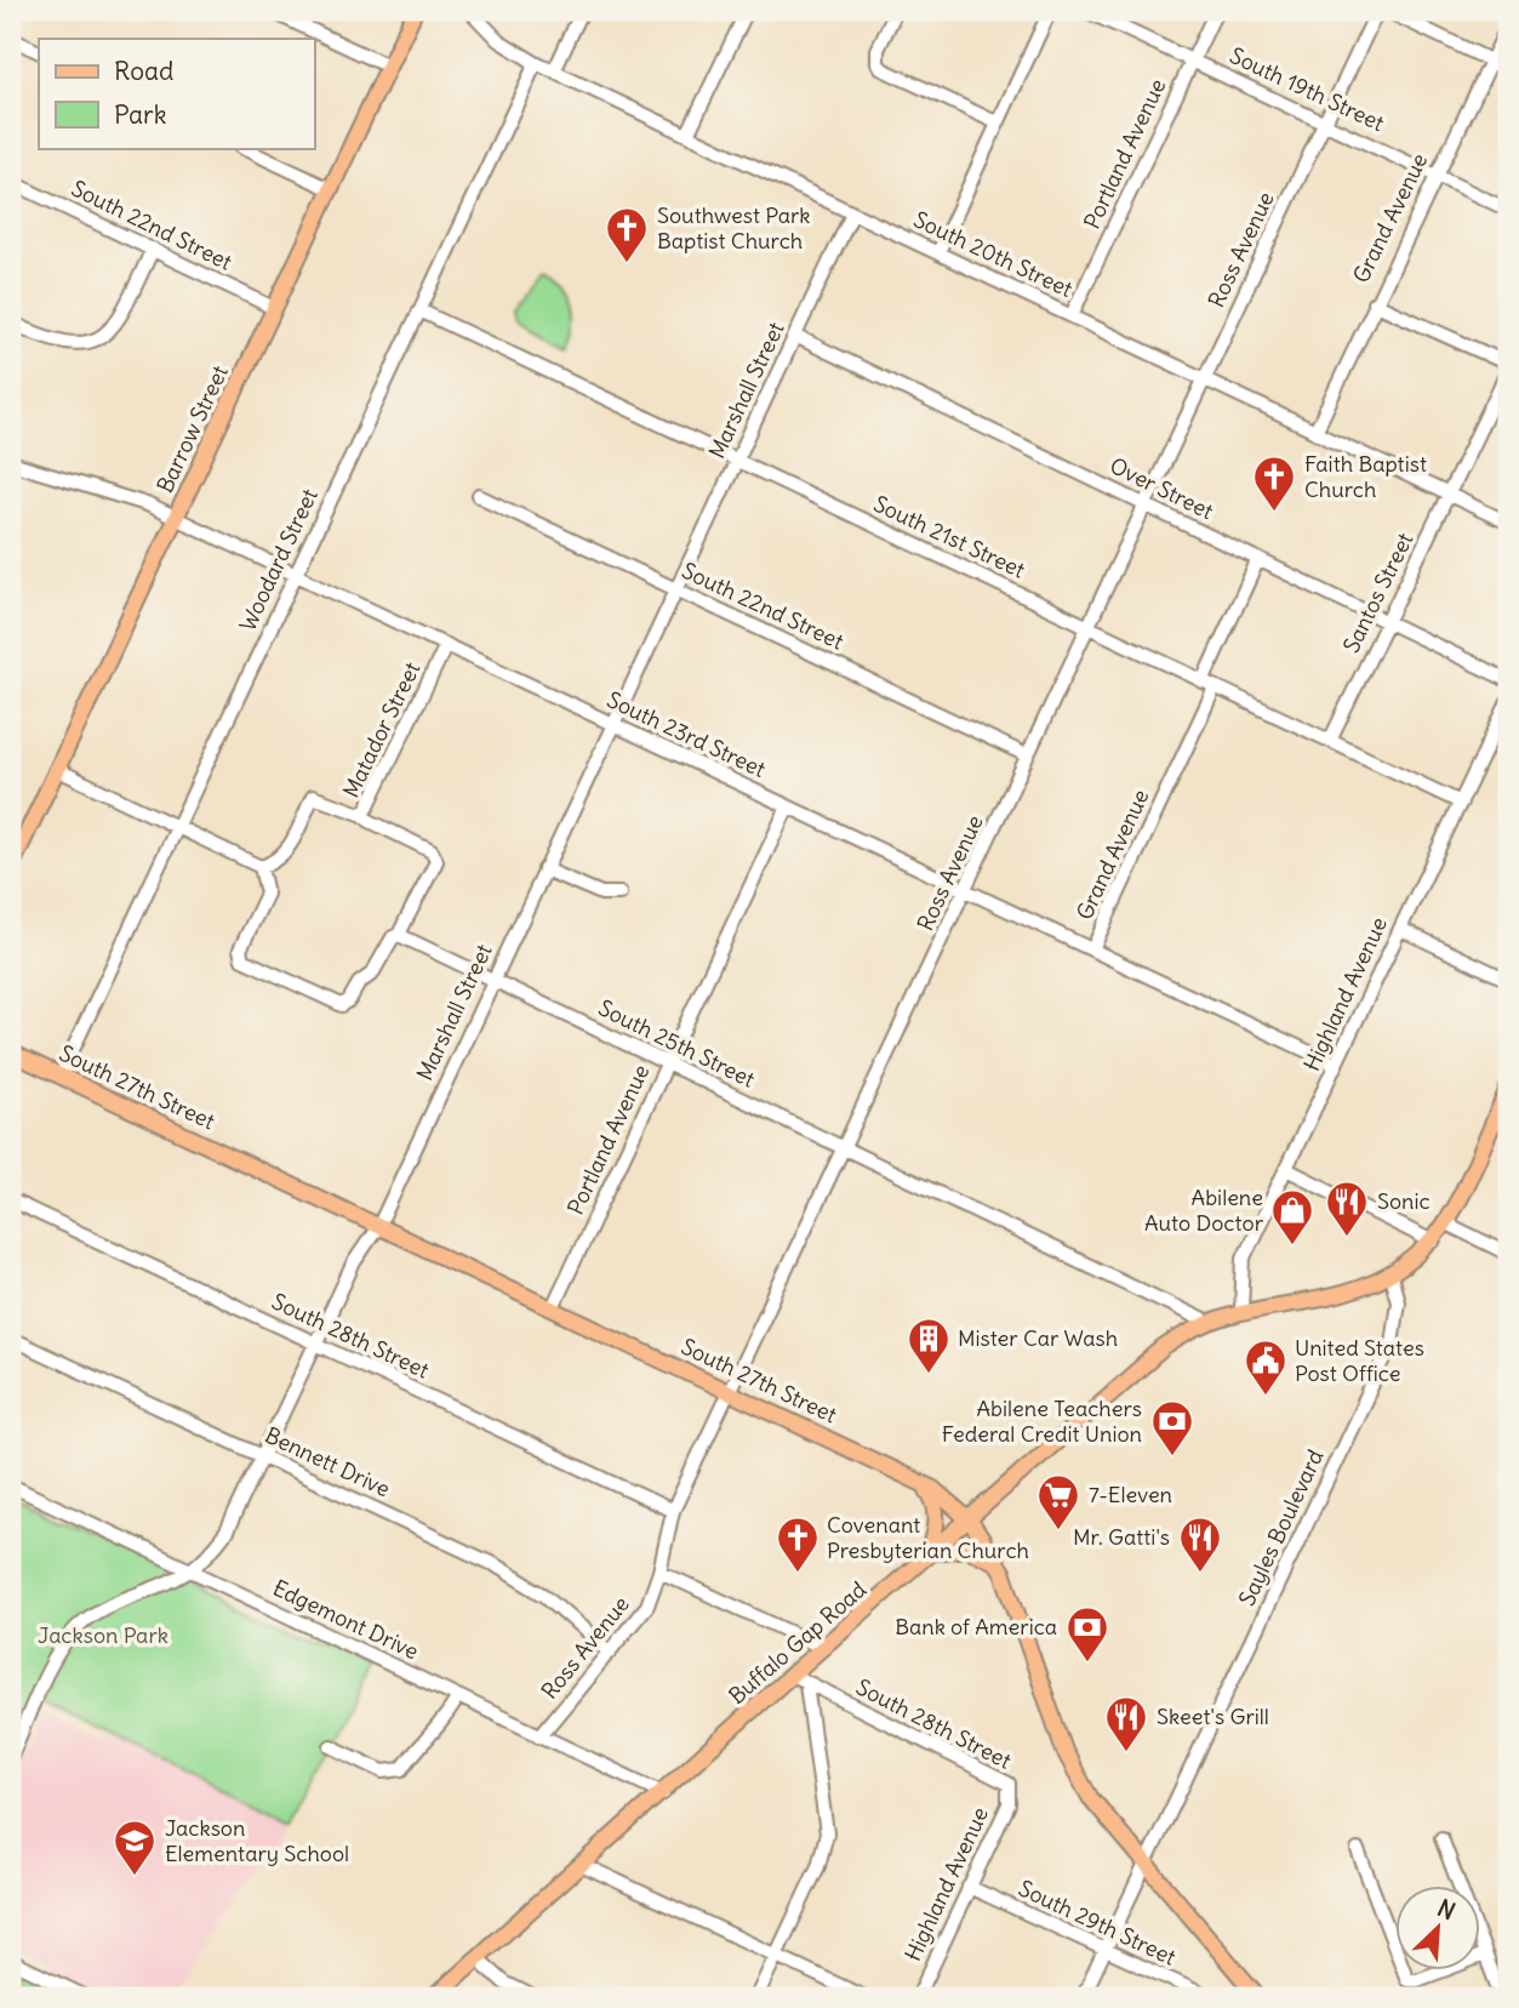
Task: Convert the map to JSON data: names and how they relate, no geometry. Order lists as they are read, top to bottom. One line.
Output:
{"streets":{"main road":["Barrow Street","South 27th Street","Buffalo Gap Road"],"street":["South 19th Street","Portland Avenue","Grand Avenue","South 22nd Street","Ross Avenue","South 20th Street","Marshall Street","Over Street","South 21st Street","Woodard Street","Santos Street","Matador Street","South 23rd Street","Highland Avenue","South 25th Street","South 28th Street","Bennett Drive","Sayles Boulevard","Edgemont Drive","South 29th Street"]},"crossings":[["South 19th Street","Portland Avenue"],["South 19th Street","Grand Avenue"],["South 19th Street","Ross Avenue"],["Portland Avenue","South 20th Street"],["Portland Avenue","South 23rd Street"],["Portland Avenue","South 25th Street"],["Portland Avenue","South 27th Street"],["Grand Avenue","South 20th Street"],["Grand Avenue","Over Street"],["Grand Avenue","South 21st Street"],["Grand Avenue","South 23rd Street"],["South 22nd Street","Ross Avenue"],["South 22nd Street","Marshall Street"],["South 22nd Street","Barrow Street"],["Ross Avenue","South 20th Street"],["Ross Avenue","Over Street"],["Ross Avenue","South 21st Street"],["Ross Avenue","South 23rd Street"],["Ross Avenue","South 25th Street"],["Ross Avenue","South 27th Street"],["Ross Avenue","South 28th Street"],["Ross Avenue","Bennett Drive"],["Ross Avenue","Edgemont Drive"],["South 20th Street","Marshall Street"],["South 20th Street","Woodard Street"],["South 20th Street","Santos Street"],["Marshall Street","Over Street"],["Marshall Street","South 21st Street"],["Marshall Street","South 23rd Street"],["Marshall Street","South 25th Street"],["Marshall Street","South 27th Street"],["Marshall Street","South 28th Street"],["Marshall Street","Bennett Drive"],["Marshall Street","Edgemont Drive"],["Barrow Street","South 23rd Street"],["Over Street","Santos Street"],["South 21st Street","Woodard Street"],["South 21st Street","Santos Street"],["South 21st Street","Highland Avenue"],["Woodard Street","South 23rd Street"],["Woodard Street","South 27th Street"],["Matador Street","South 23rd Street"],["Matador Street","South 25th Street"],["South 23rd Street","Highland Avenue"],["Highland Avenue","South 28th Street"],["Highland Avenue","Buffalo Gap Road"],["Highland Avenue","South 29th Street"],["South 25th Street","Buffalo Gap Road"],["South 27th Street","Sayles Boulevard"],["South 27th Street","Buffalo Gap Road"],["South 28th Street","Buffalo Gap Road"],["Sayles Boulevard","Buffalo Gap Road"],["Sayles Boulevard","South 29th Street"],["Edgemont Drive","Buffalo Gap Road"]],"parks":["Jackson Park"],"places":{"church":["Southwest Park Baptist Church","Faith Baptist Church","Covenant Presbyterian Church"],"restaurant":["Sonic","Mr. Gatti's","Skeet's Grill"],"shop":["Abilene Auto Doctor"],"building":["Mister Car Wash"],"public building":["United States Post Office"],"bank":["Abilene Teachers Federal Credit Union","Bank of America"],"supermarket":["7-Eleven"],"school or university":["Jackson Elementary School"]},"legend":["Road","Park"],"north":"top right"}
